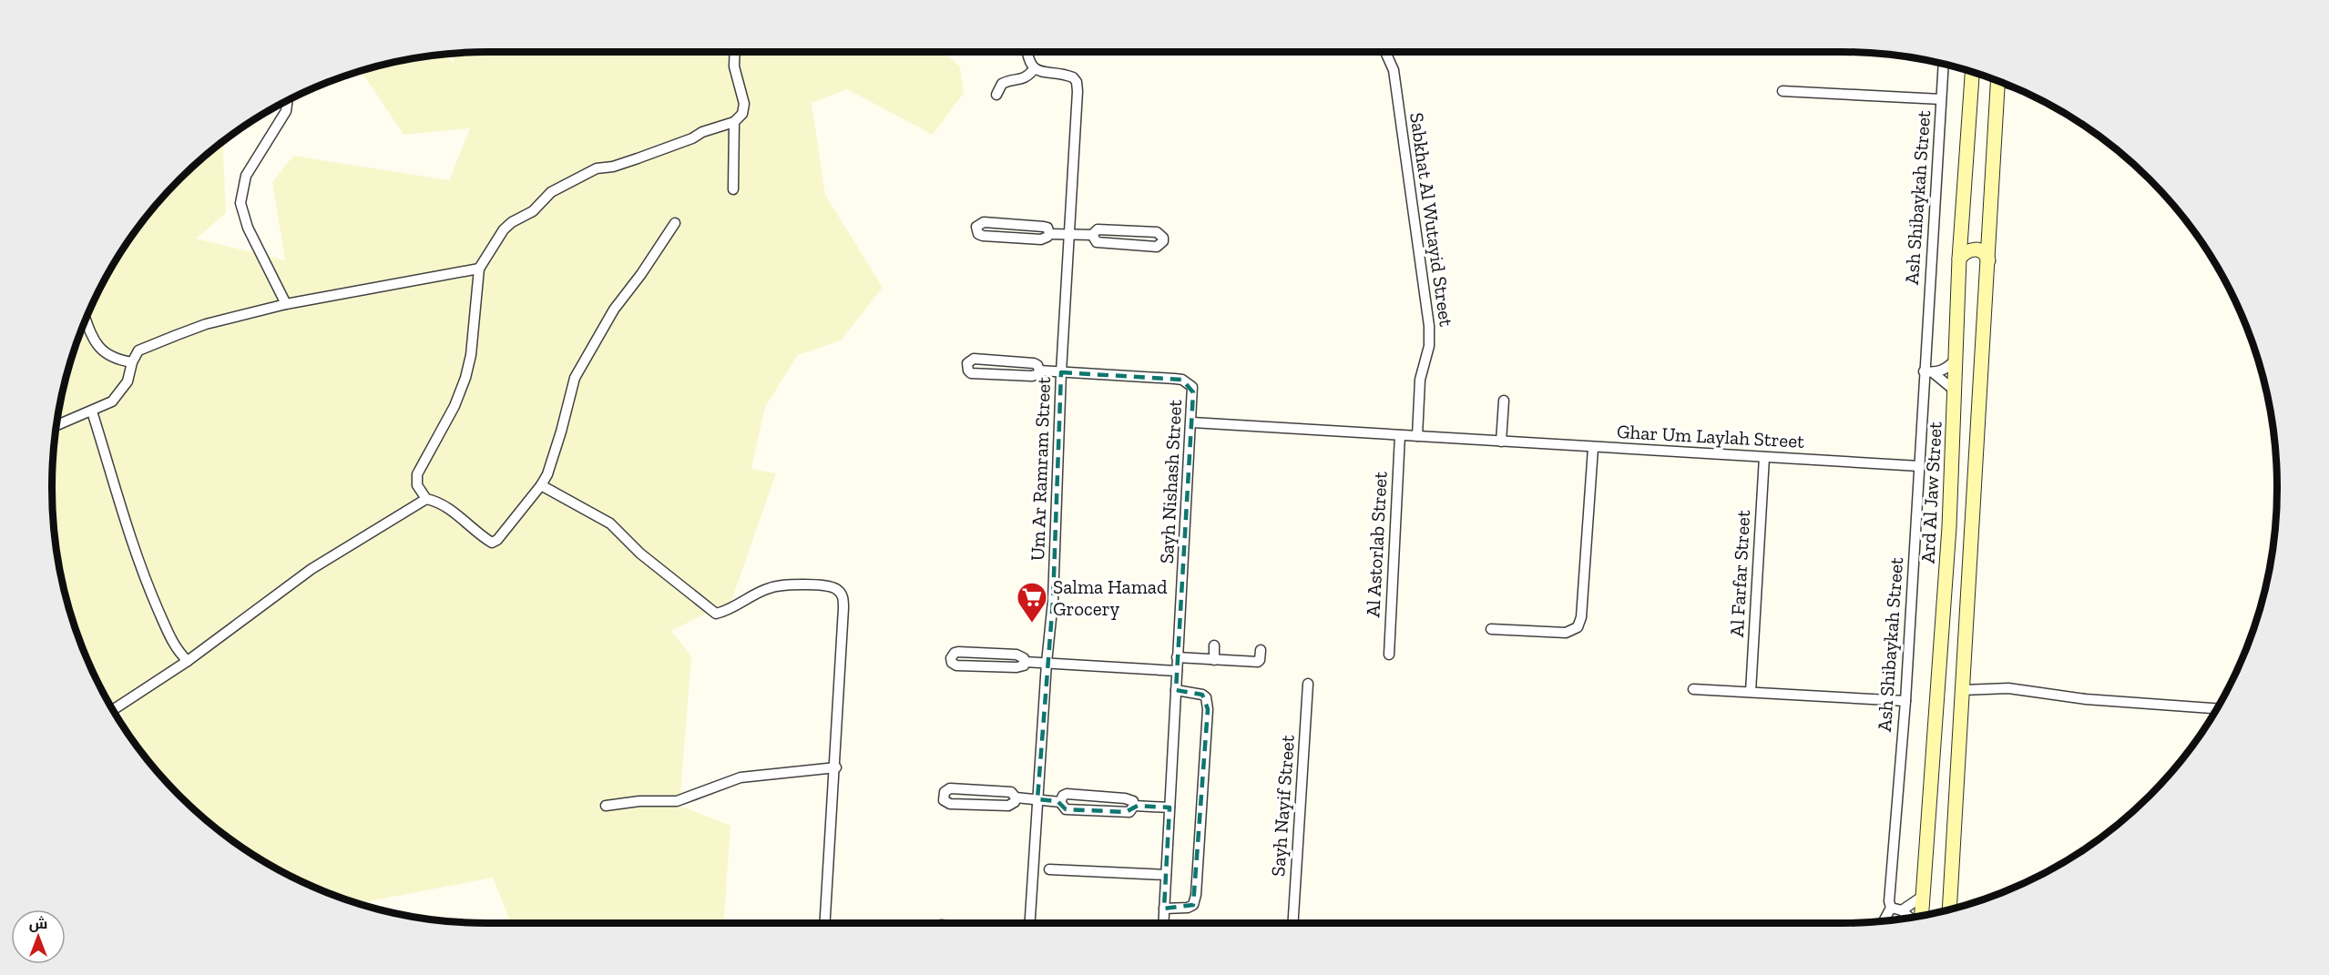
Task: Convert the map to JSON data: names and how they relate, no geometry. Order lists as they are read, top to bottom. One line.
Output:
{"streets":{"main road":["Ard Al Jaw Street"],"street":["Ash Shibaykah Street","Sabkhat Al Wutayid Street","Ghar Um Laylah Street","Um Ar Ramram Street","Sayh Nishash Street","Al Astorlab Street","Al Farfar Street","Sayh Nayif Street"]},"crossings":[["Ash Shibaykah Street","Ghar Um Laylah Street"],["Sabkhat Al Wutayid Street","Ghar Um Laylah Street"],["Ghar Um Laylah Street","Sayh Nishash Street"],["Ghar Um Laylah Street","Al Astorlab Street"],["Ghar Um Laylah Street","Al Farfar Street"],["Um Ar Ramram Street","Sayh Nishash Street"]],"places":{"supermarket":["Salma Hamad Grocery"]},"north":"top"}
